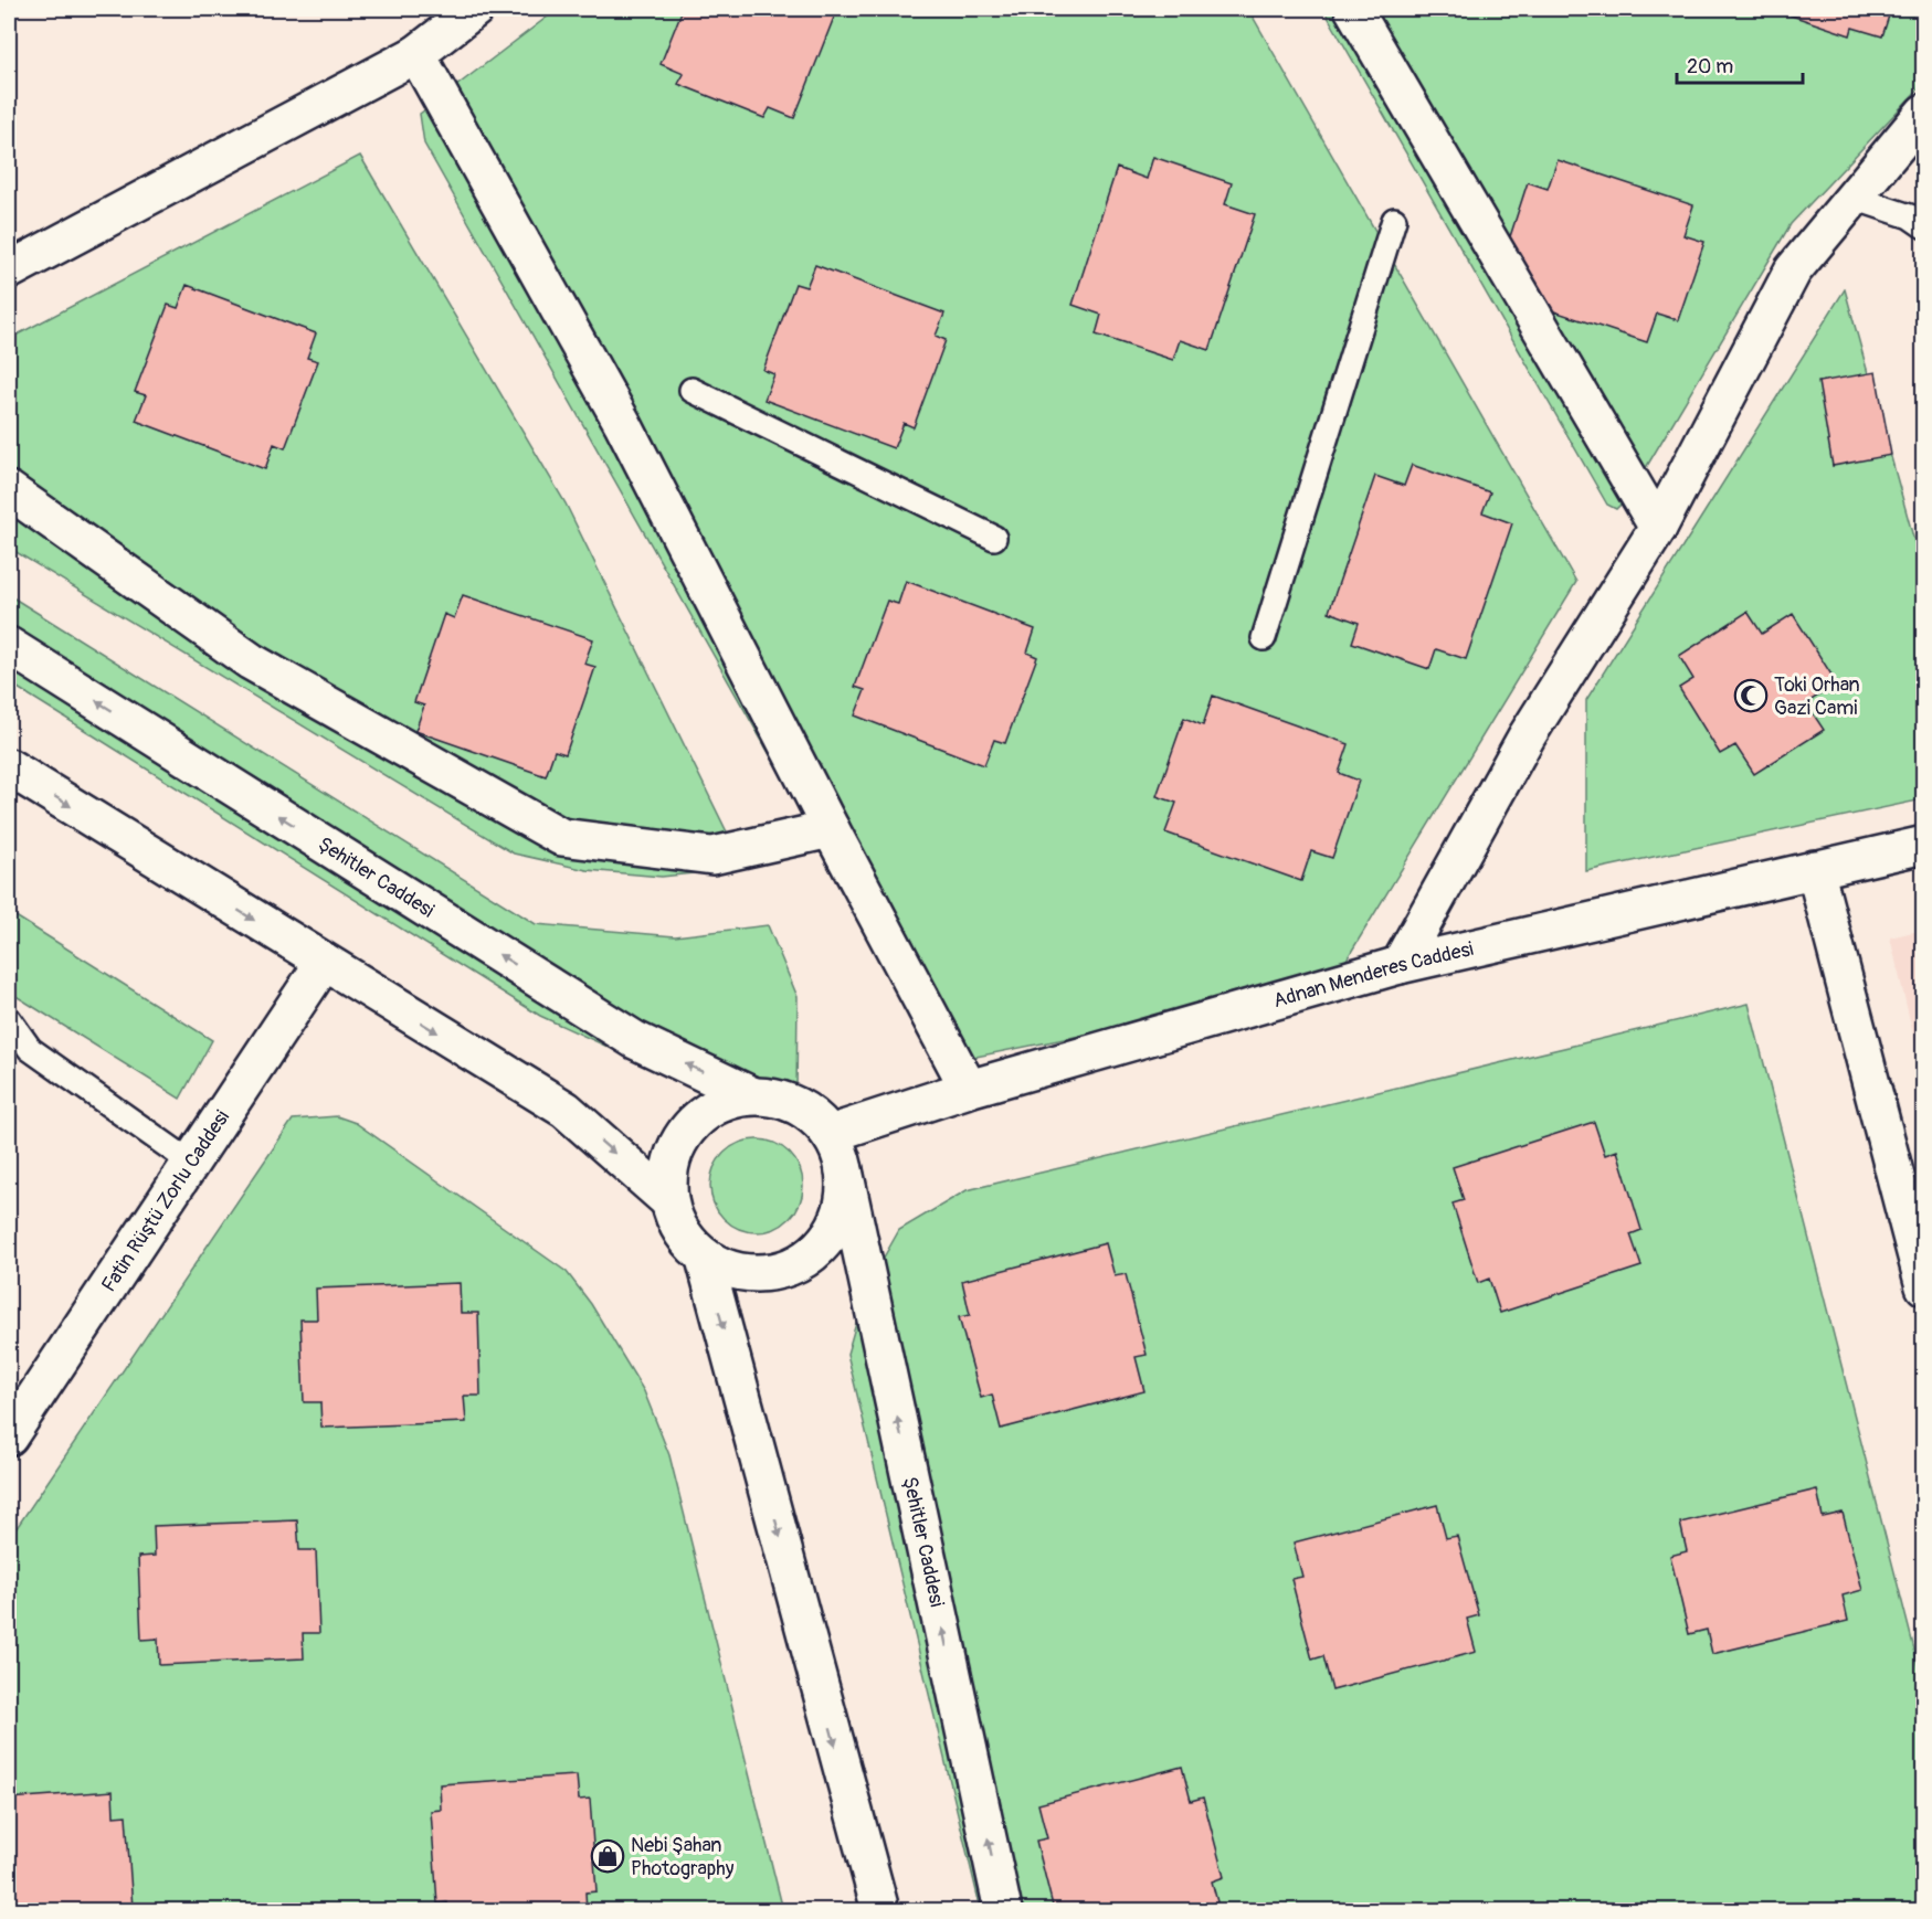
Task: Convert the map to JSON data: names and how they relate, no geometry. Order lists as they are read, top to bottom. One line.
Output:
{"streets":{"street":["Şehitler Caddesi","Adnan Menderes Caddesi","Fatin Rüştü Zorlu Caddesi"]},"crossings":[["Şehitler Caddesi","Adnan Menderes Caddesi"]],"places":{"mosque":["Toki Orhan Gazi Cami"],"shop":["Nebi Şahan Photography"]},"scale_bar":"20 m"}
